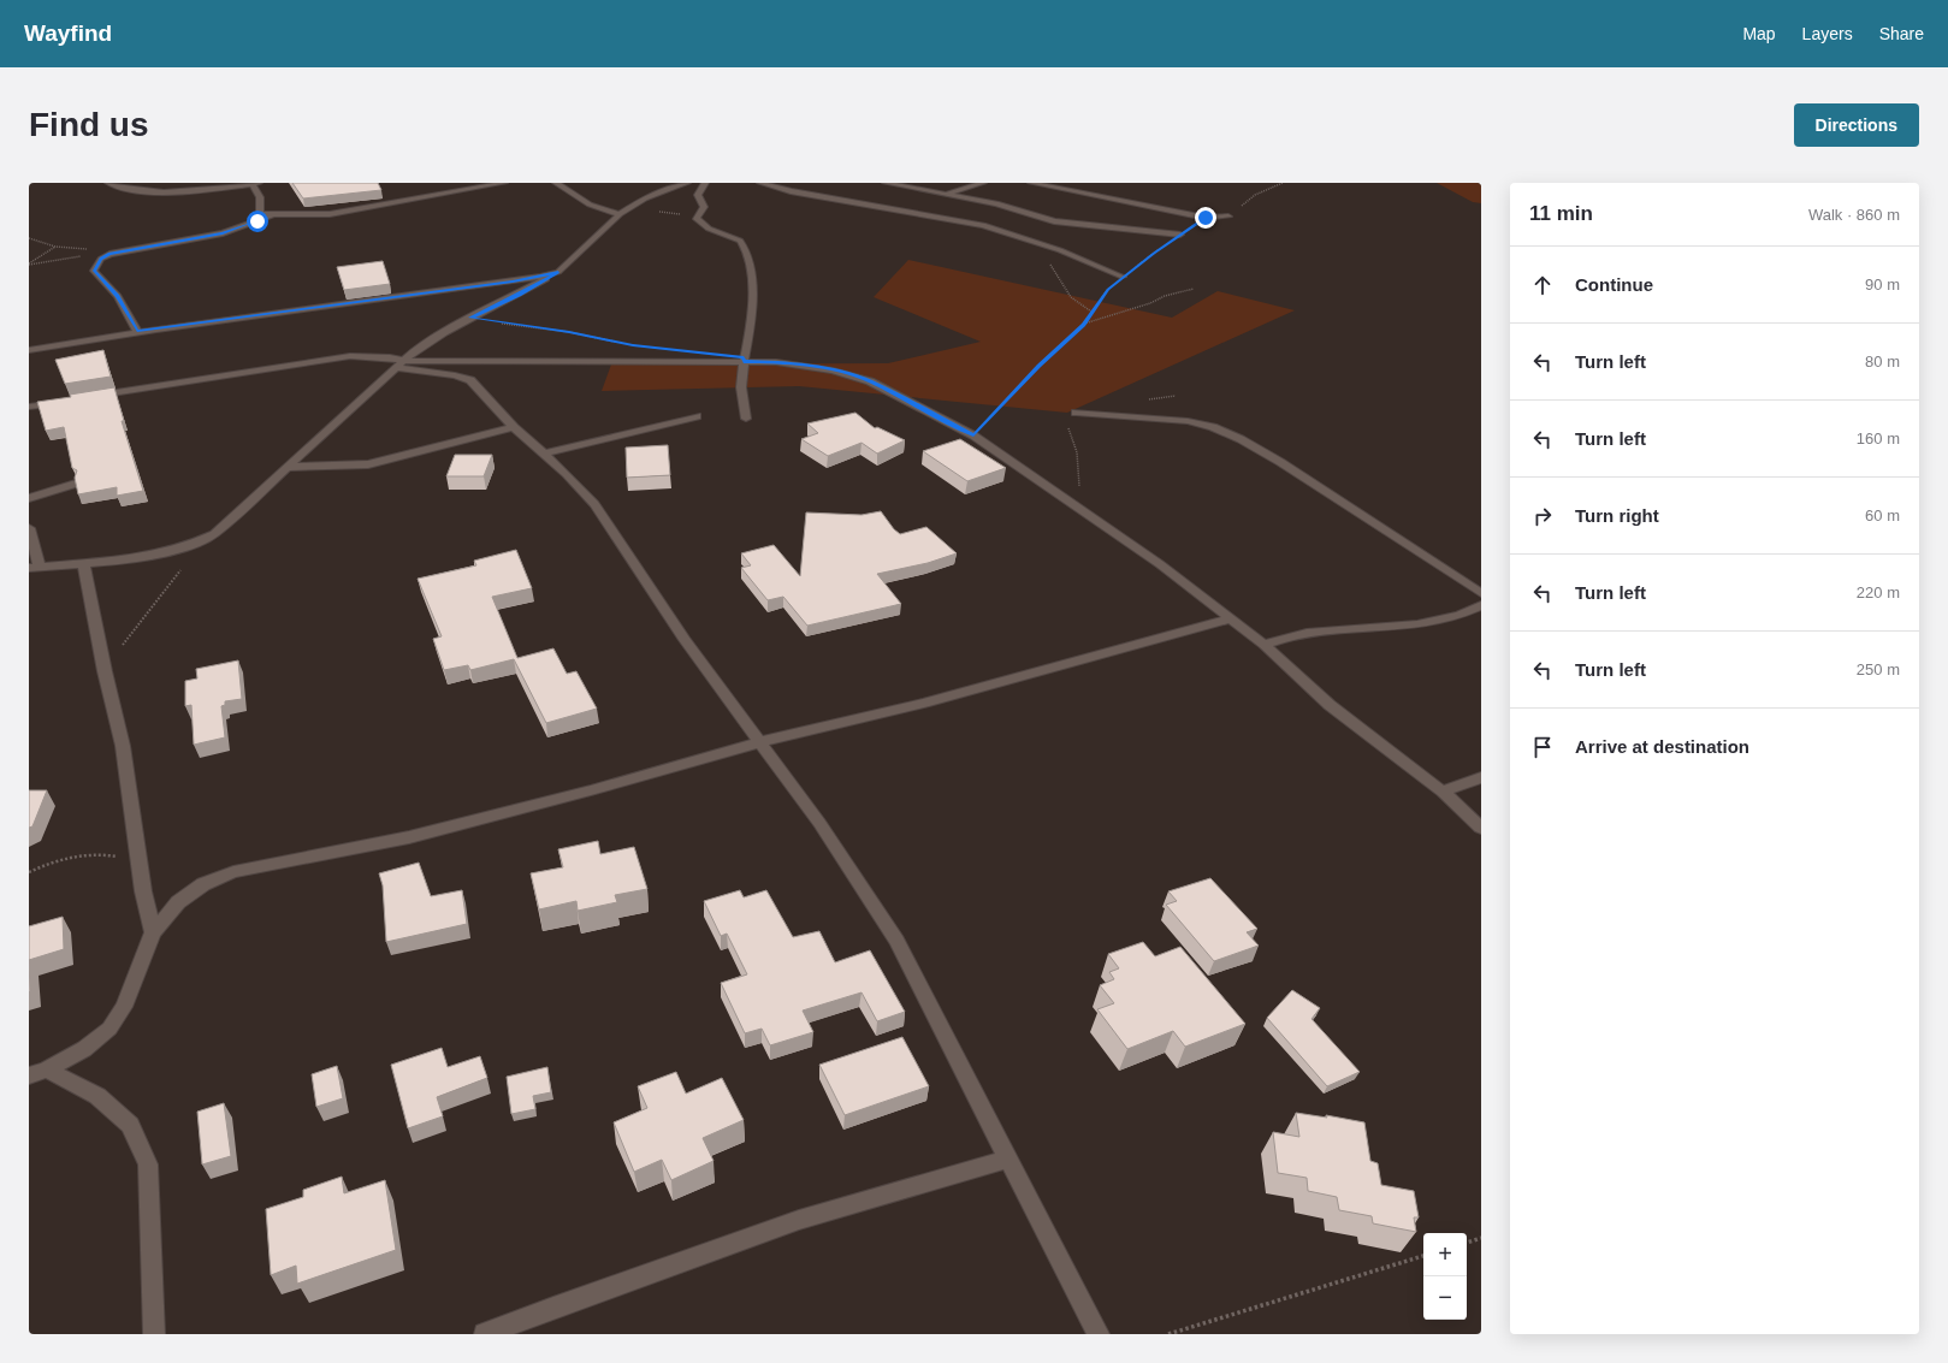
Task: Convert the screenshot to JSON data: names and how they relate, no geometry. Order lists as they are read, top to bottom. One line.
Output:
{"page":{"header":"Wayfind","nav":["Map","Layers","Share"],"buttons":"Directions","title":"Find us","heading":["11 min","Walk · 860 m"],"list":[["Continue","90 m"],["Turn left","80 m"],["Turn left","160 m"],["Turn right","60 m"],["Turn left","220 m"],["Turn left","250 m"],"Arrive at destination"],"map_buttons":["+","−"]}}
